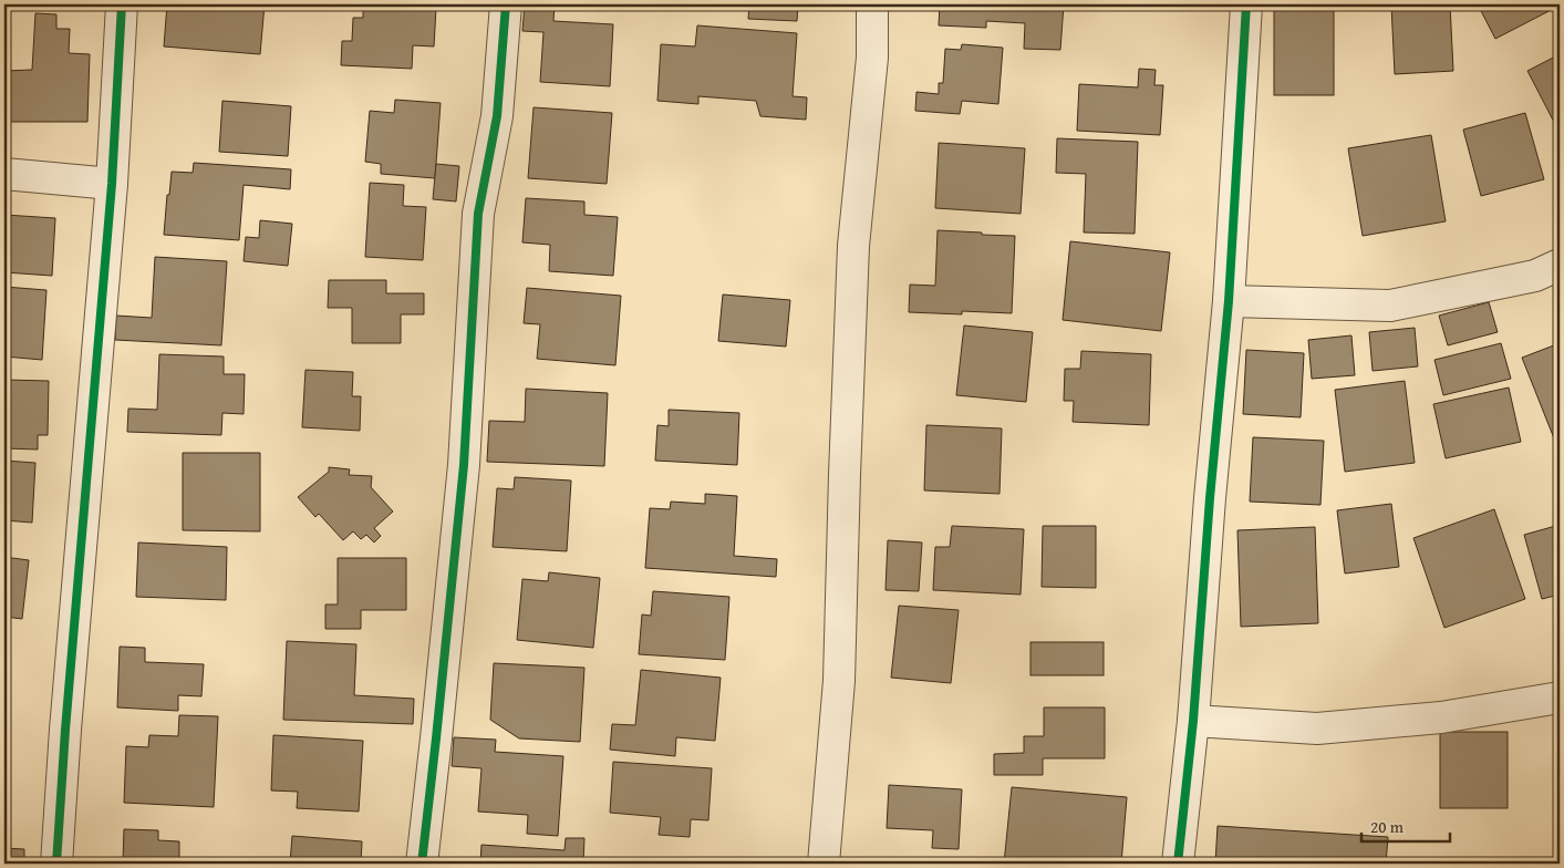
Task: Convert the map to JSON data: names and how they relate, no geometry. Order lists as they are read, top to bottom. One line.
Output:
{"scale_bar":"20 m"}
